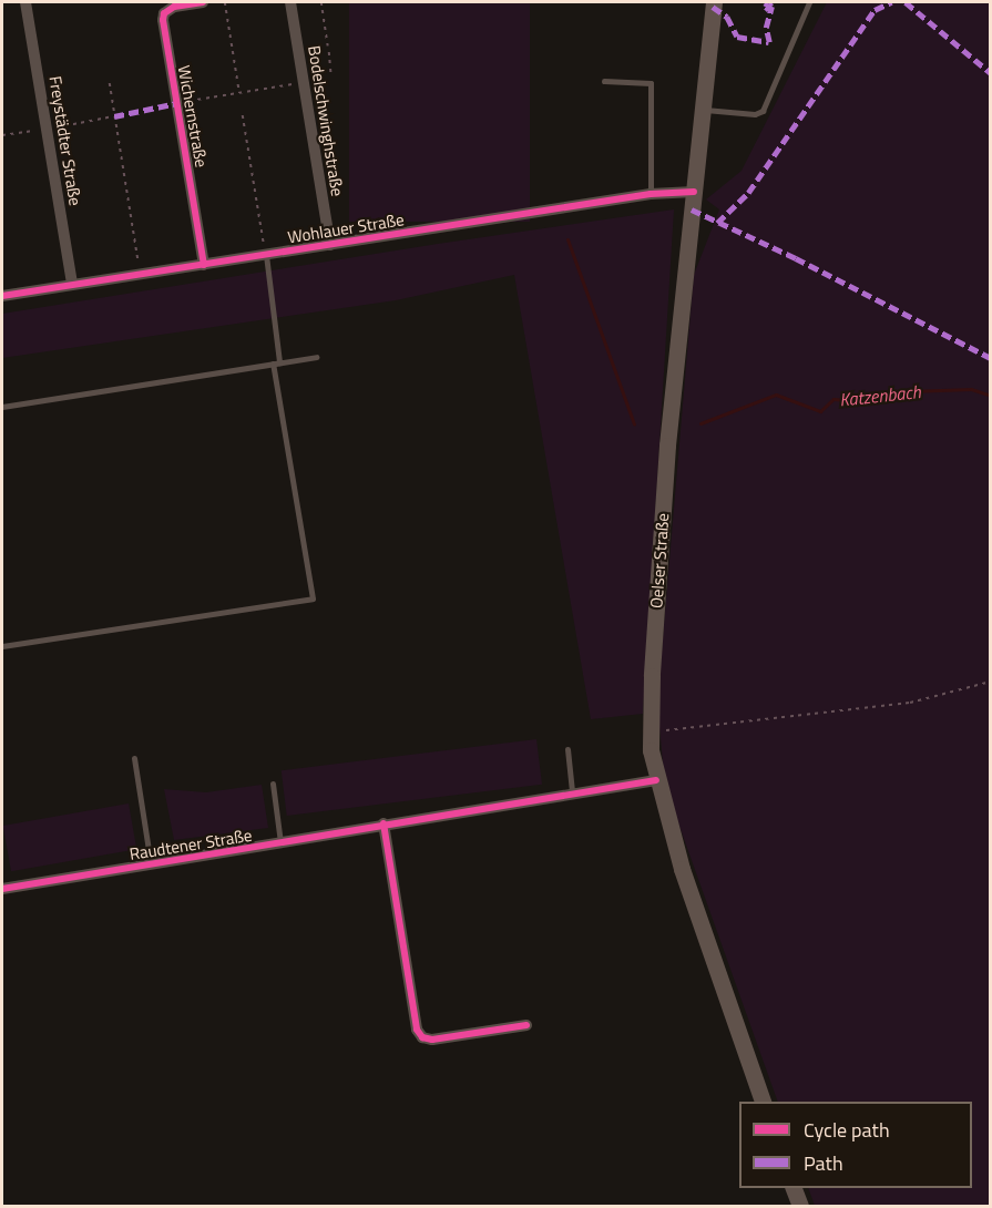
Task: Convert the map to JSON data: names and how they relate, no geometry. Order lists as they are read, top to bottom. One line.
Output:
{"streets":{"main road":["Oelser Straße"],"street":["Wichernstraße","Bodelschwinghstraße","Freystädter Straße","Wohlauer Straße","Raudtener Straße"]},"crossings":[["Wichernstraße","Wohlauer Straße"],["Bodelschwinghstraße","Wohlauer Straße"],["Freystädter Straße","Wohlauer Straße"],["Wohlauer Straße","Oelser Straße"],["Oelser Straße","Raudtener Straße"]],"water":["Katzenbach"],"legend":["Cycle path","Path"]}
